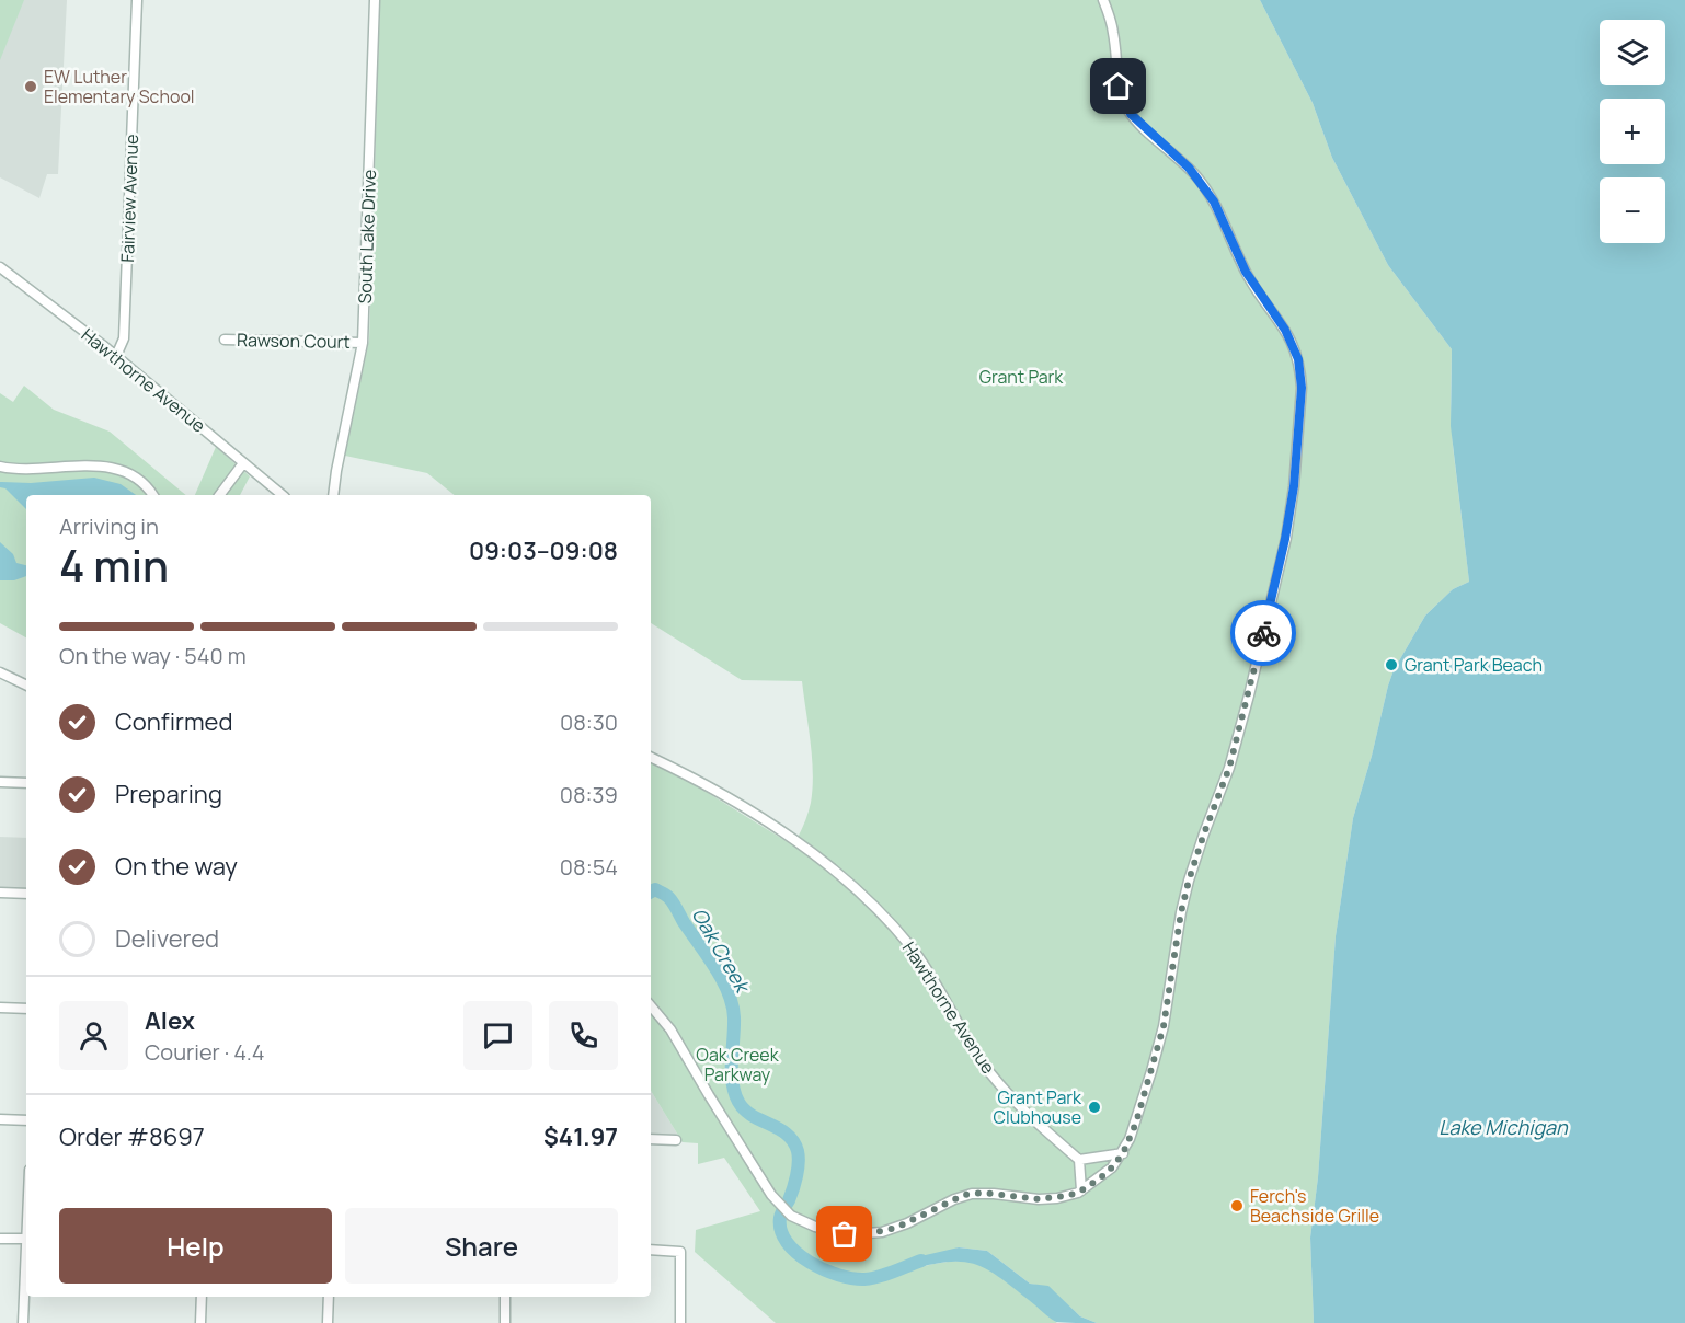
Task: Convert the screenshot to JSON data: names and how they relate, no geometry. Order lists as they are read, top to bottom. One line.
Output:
{"streets":{"street":["Fairview Avenue","South Lake Drive","Rawson Court","Hawthorne Avenue"]},"crossings":[["Fairview Avenue","Hawthorne Avenue"],["South Lake Drive","Rawson Court"]],"water":["Oak Creek","Lake Michigan"],"parks":["Grant Park","Oak Creek Parkway"],"places":["EW Luther Elementary School","Grant Park Beach","Grant Park Clubhouse","Ferch's Beachside Grille"],"page":{"map_buttons":["+","−"],"heading":["4 min","Arriving in","09:03–09:08"],"panel":["Alex","Courier · 4.4","Order #8697","$41.97"],"bar":"On the way · 540 m","list":[["Confirmed","08:30"],["Preparing","08:39"],["On the way","08:54"],"Delivered"],"buttons":["Help","Share"]}}
